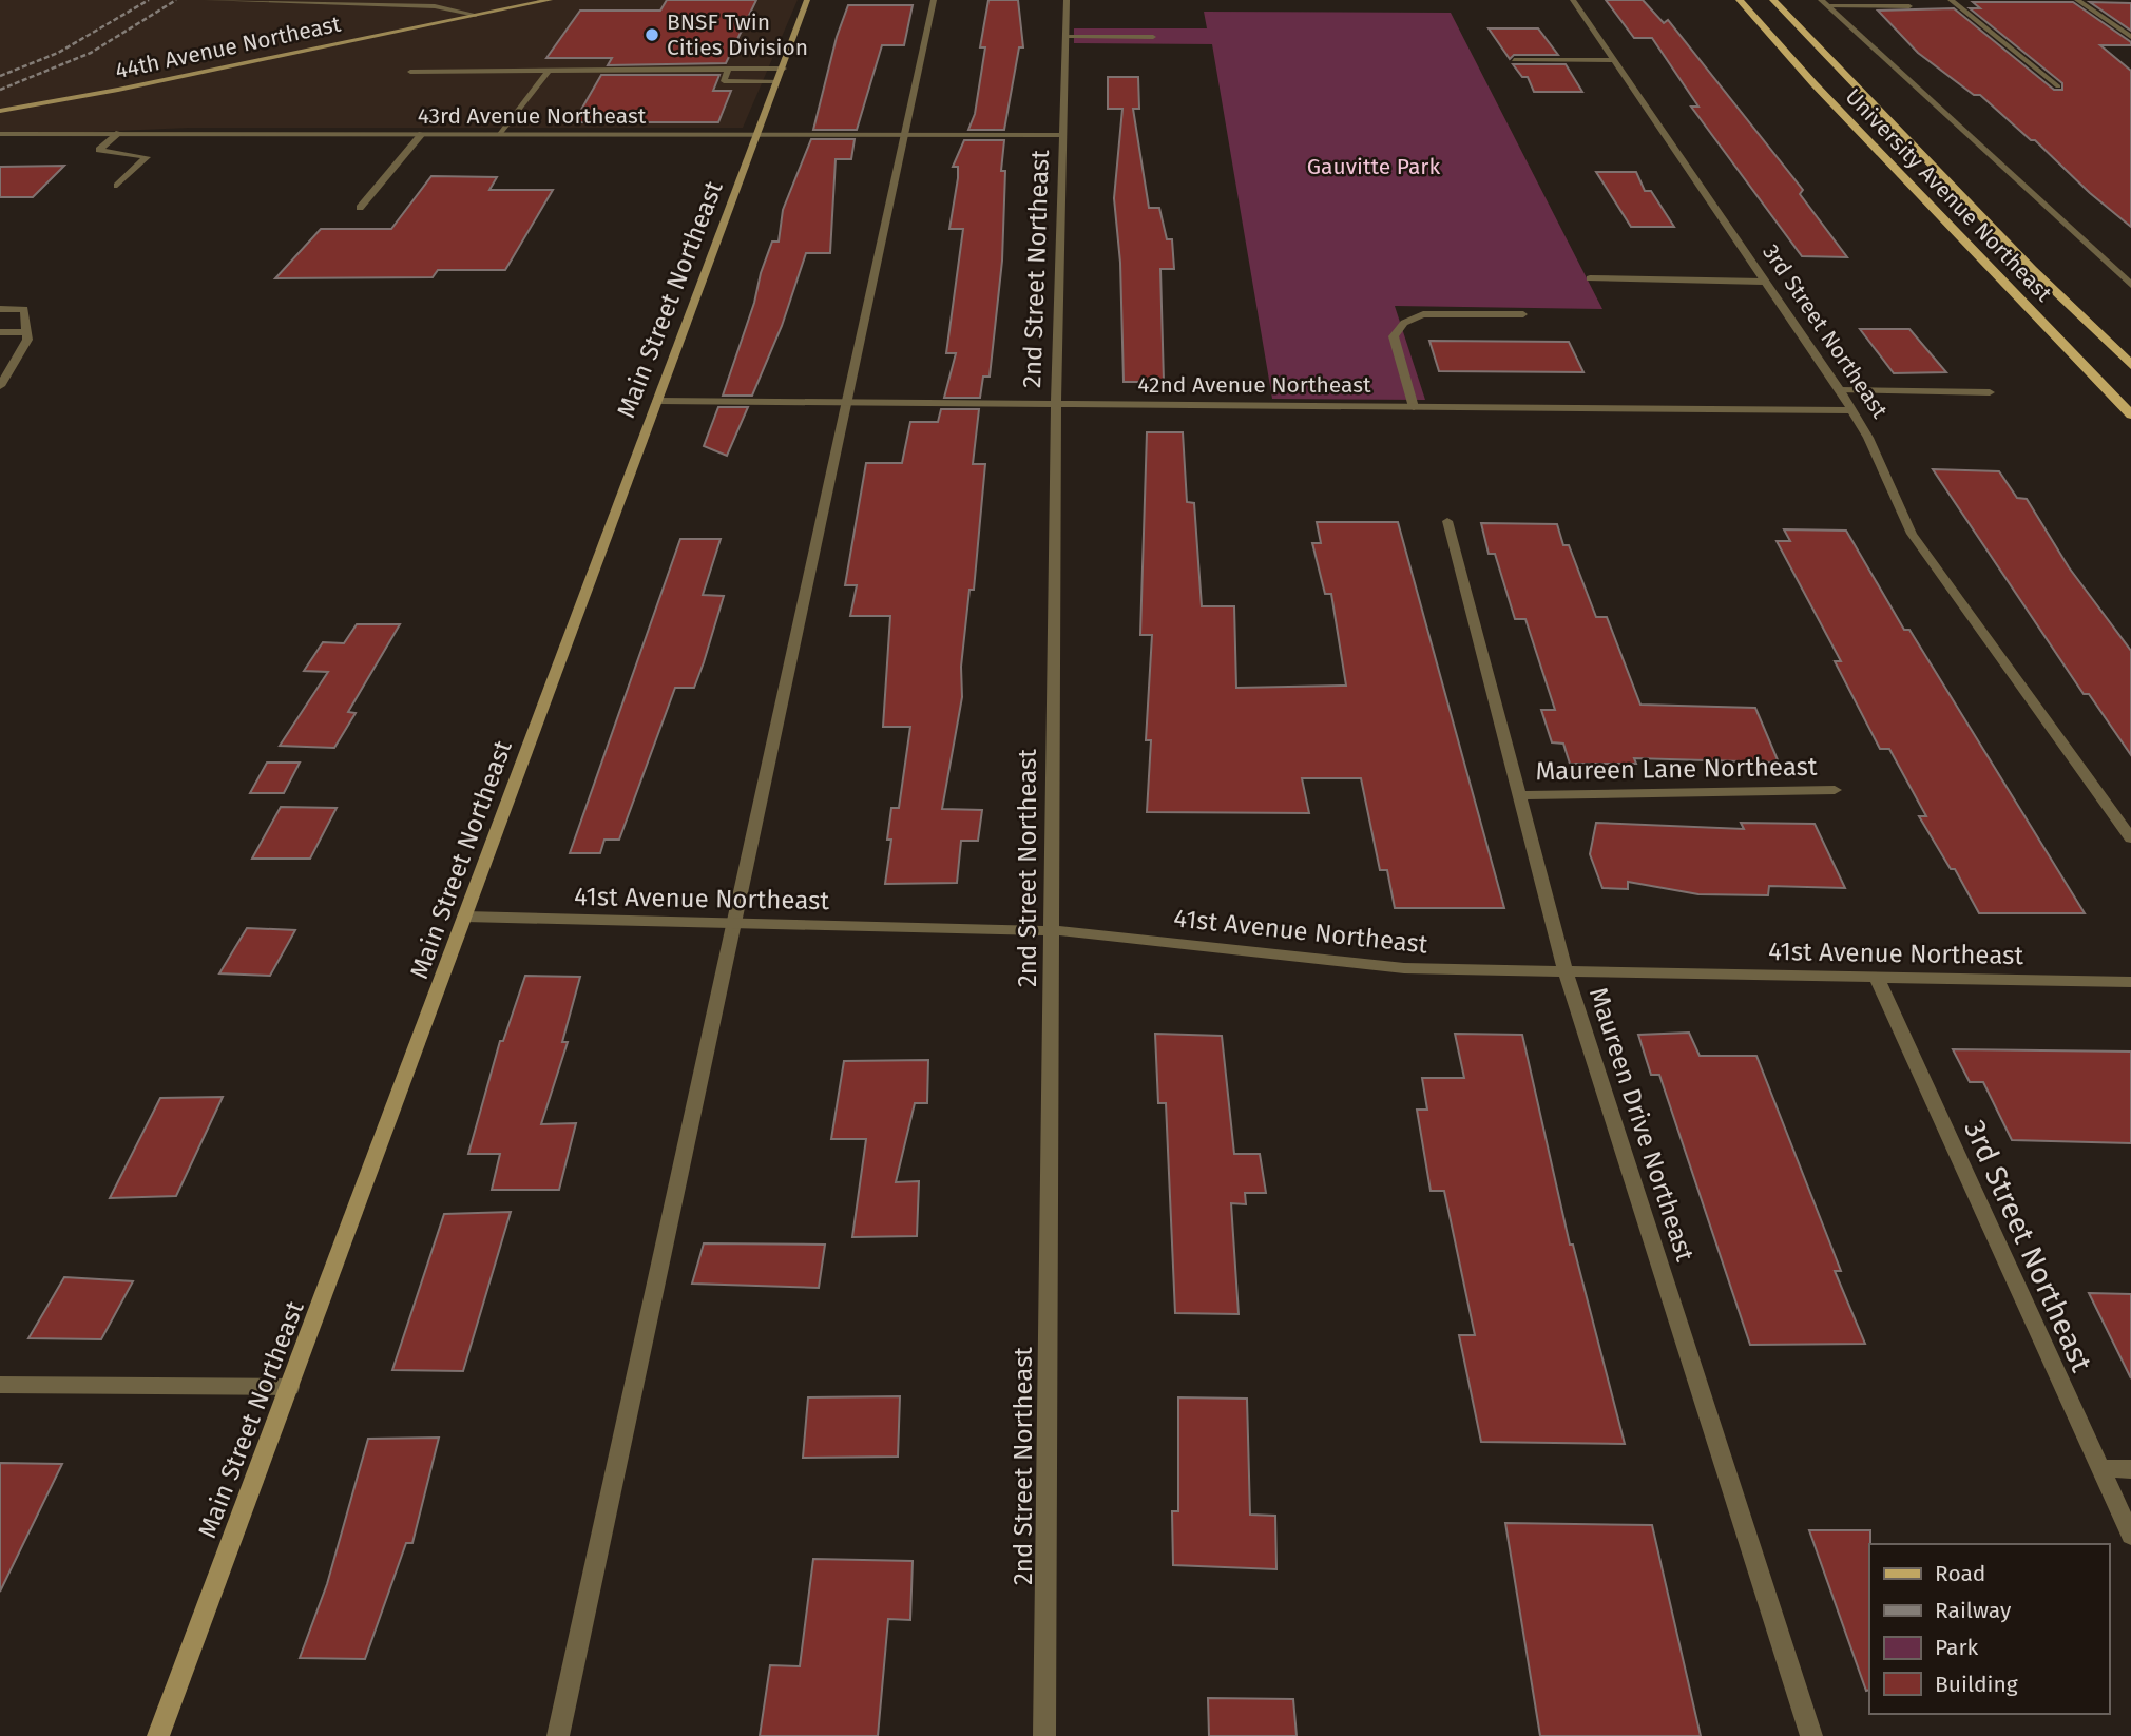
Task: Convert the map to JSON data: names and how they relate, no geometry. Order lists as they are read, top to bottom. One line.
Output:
{"streets":{"main road":["University Avenue Northeast"],"street":["44th Avenue Northeast","43rd Avenue Northeast","2nd Street Northeast","Main Street Northeast","3rd Street Northeast","42nd Avenue Northeast","Maureen Lane Northeast","41st Avenue Northeast","Maureen Drive Northeast"]},"crossings":[["43rd Avenue Northeast","2nd Street Northeast"],["43rd Avenue Northeast","Main Street Northeast"],["2nd Street Northeast","42nd Avenue Northeast"],["2nd Street Northeast","41st Avenue Northeast"],["Main Street Northeast","42nd Avenue Northeast"],["Main Street Northeast","41st Avenue Northeast"],["3rd Street Northeast","42nd Avenue Northeast"],["3rd Street Northeast","41st Avenue Northeast"],["Maureen Lane Northeast","Maureen Drive Northeast"],["41st Avenue Northeast","Maureen Drive Northeast"]],"parks":["Gauvitte Park"],"places":["BNSF Twin Cities Division"],"legend":["Road","Railway","Park","Building"]}
